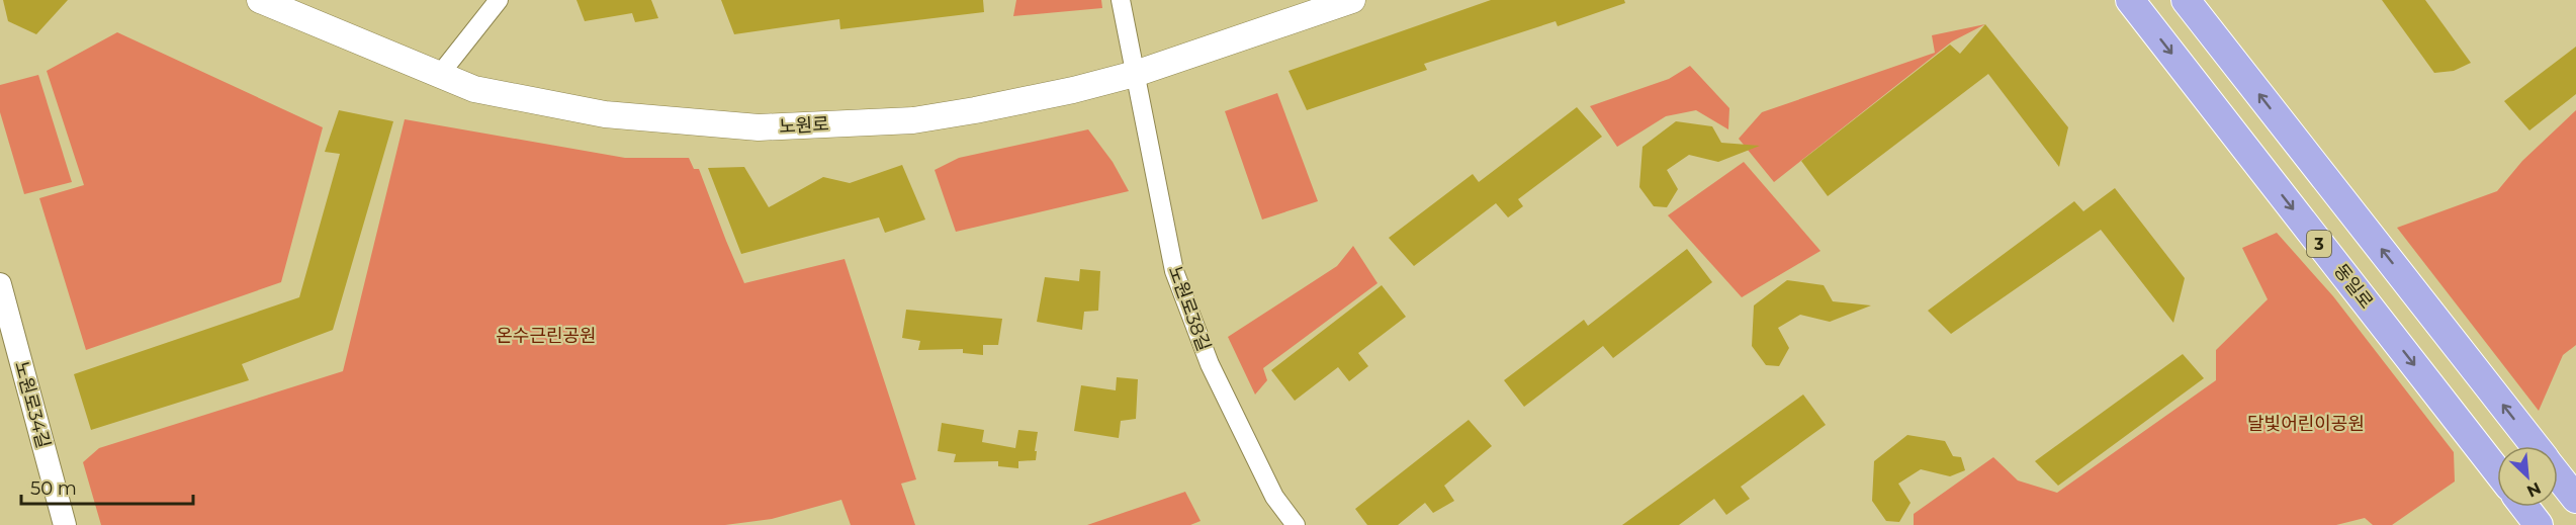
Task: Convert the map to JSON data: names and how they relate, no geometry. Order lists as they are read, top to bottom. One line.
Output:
{"streets":{"main road":["노원로","3","동일로"],"street":["노원로38길","노원로34길"]},"crossings":[["노원로","노원로38길"]],"parks":["온수근린공원","달빛어린이공원"],"scale_bar":"50 m","north":"bottom right"}
